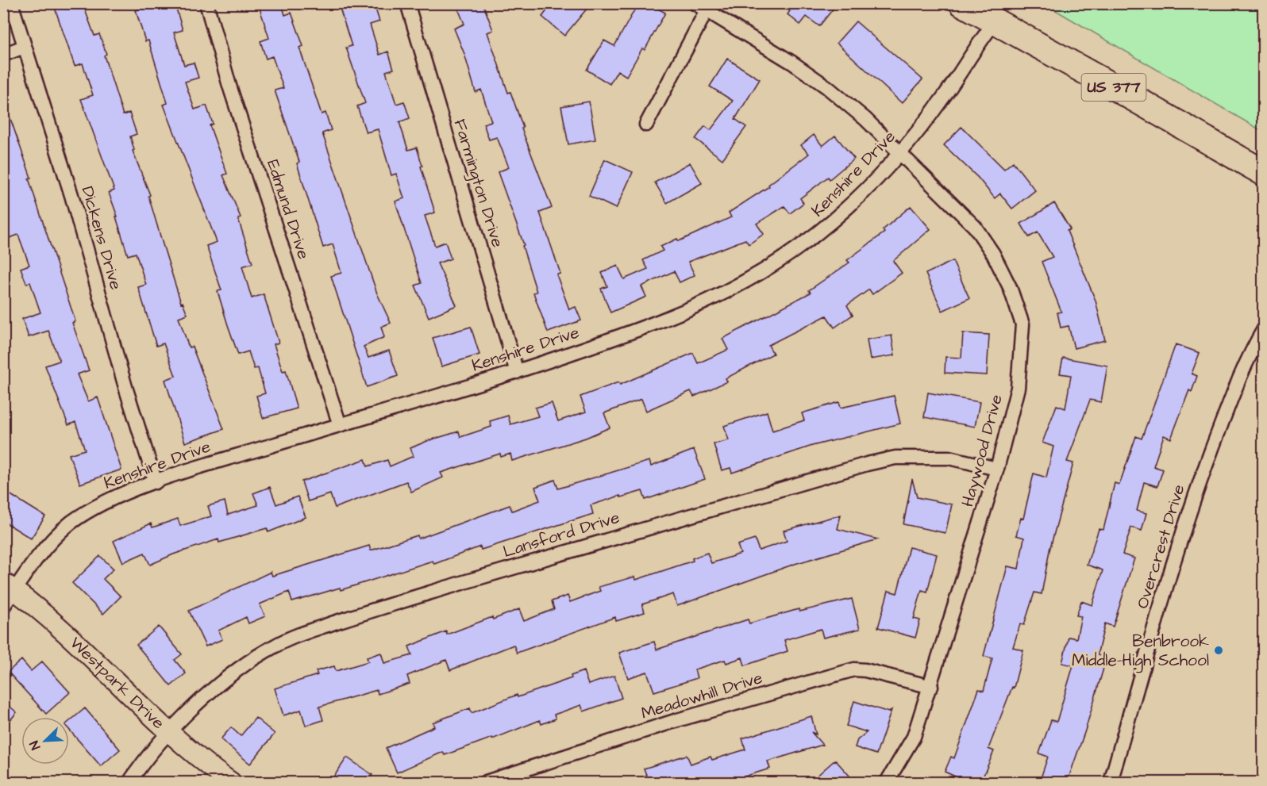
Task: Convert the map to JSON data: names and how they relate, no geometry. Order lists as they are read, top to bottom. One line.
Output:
{"streets":{"highway":["US 377"],"street":["Kenshire Drive","Farmington Drive","Edmund Drive","Dickens Drive","Haywood Drive","Lansford Drive","Overcrest Drive","Westpark Drive","Meadowhill Drive"]},"crossings":[["US 377","Kenshire Drive"],["Kenshire Drive","Farmington Drive"],["Kenshire Drive","Edmund Drive"],["Kenshire Drive","Dickens Drive"],["Kenshire Drive","Haywood Drive"],["Kenshire Drive","Westpark Drive"],["Haywood Drive","Lansford Drive"],["Haywood Drive","Meadowhill Drive"],["Lansford Drive","Westpark Drive"]],"places":["Benbrook Middle-High School"],"north":"bottom left"}
